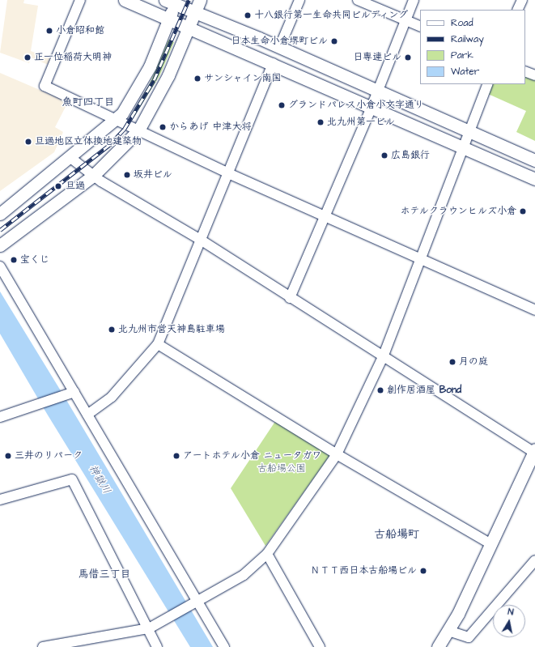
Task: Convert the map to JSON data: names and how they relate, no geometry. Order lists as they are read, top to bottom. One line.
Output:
{"districts":["魚町四丁目","古船場町","馬借三丁目"],"water":["神獄川"],"parks":["古船場公園"],"places":["十八銀行第一生命共同ビルディング","小倉昭和館","日本生命小倉堺町ビル","正一位稲荷大明神","日専連ビル","サンシャイン南国","グランドパレス小倉小文字通り","北九州第一ビル","からあげ 中津大将","旦過地区立体換地建築物","広島銀行","坂井ビル","旦過","ホテルクラウンヒルズ小倉","宝くじ","北九州市営天神島駐車場","月の庭","創作居酒屋 Bond","三井のリパーク","アートホテル小倉 ニュータガワ","ＮＴＴ西日本古船場ビル"],"legend":["Road","Railway","Park","Water"],"north":"top"}
